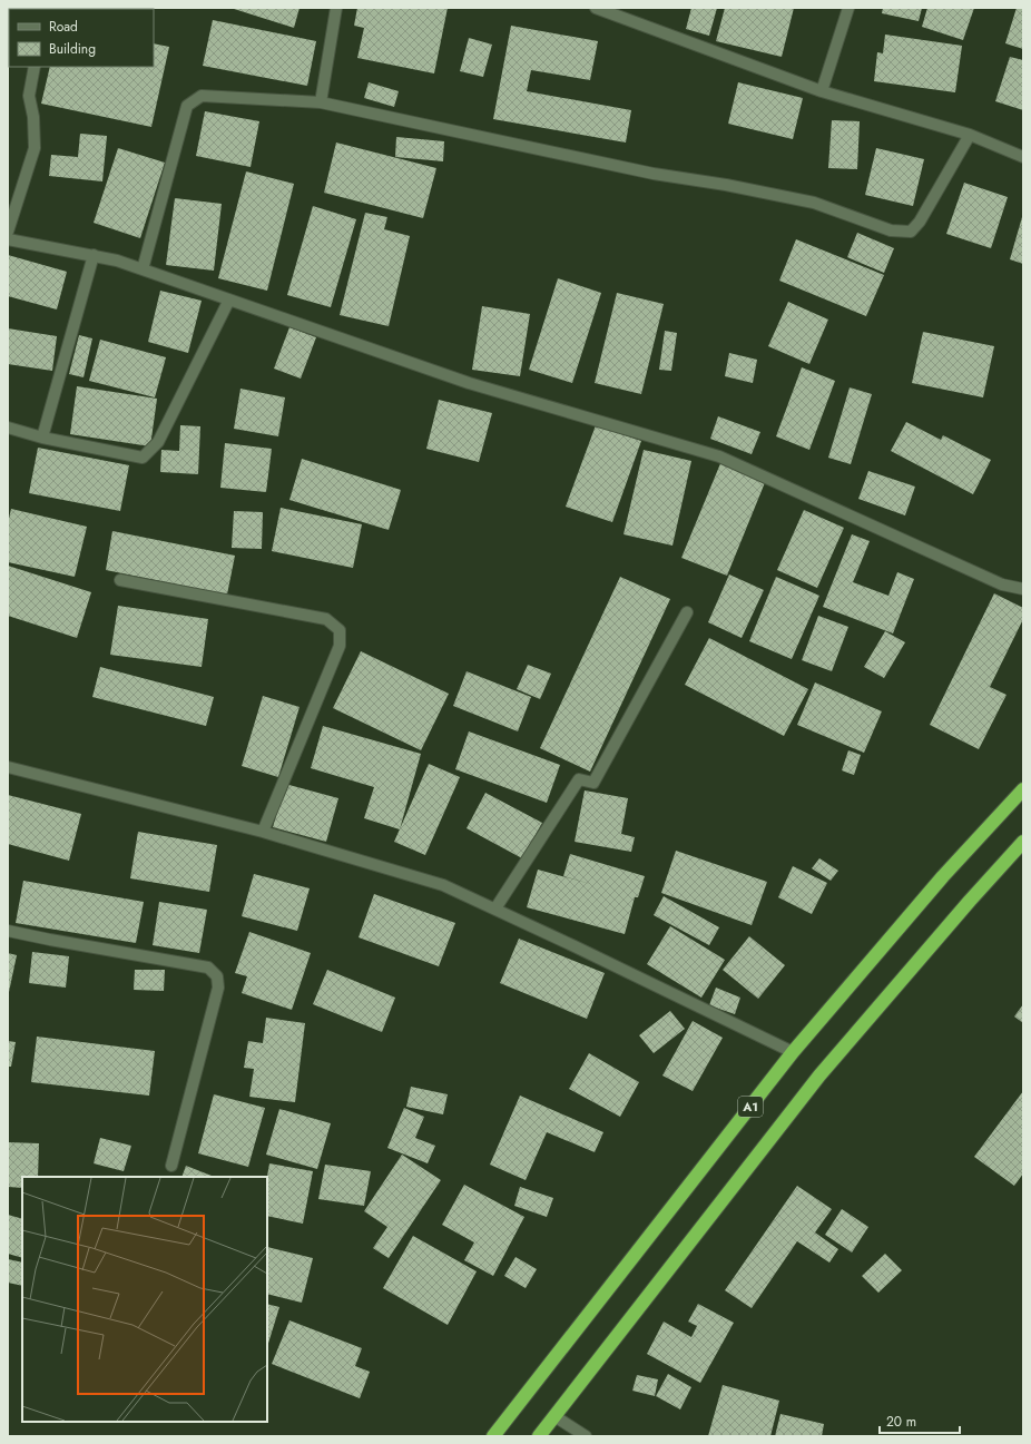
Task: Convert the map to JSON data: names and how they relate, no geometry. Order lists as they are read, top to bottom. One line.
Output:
{"streets":{"highway":["A1"]},"legend":["Road","Building"],"scale_bar":"20 m"}
